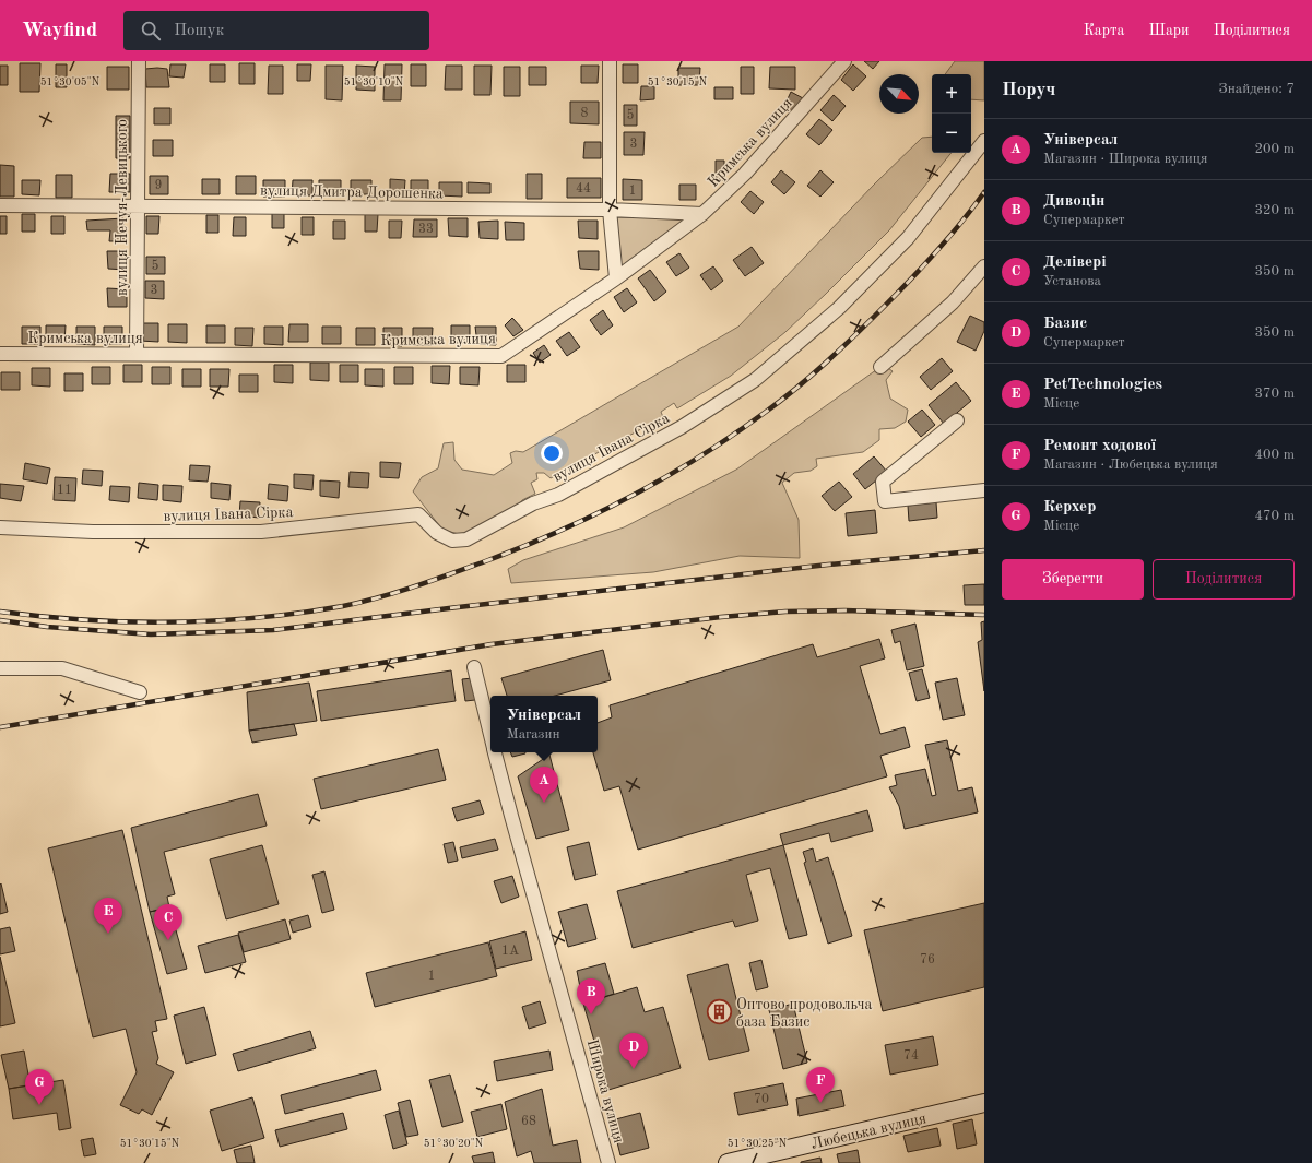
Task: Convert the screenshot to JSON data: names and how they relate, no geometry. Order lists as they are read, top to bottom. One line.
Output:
{"streets":{"main road":["Любецька вулиця"],"street":["Кримська вулиця","вулиця Дмитра Дорошенка","вулиця Нечуя-Левицького","вулиця Івана Сірка","Широка вулиця"]},"crossings":[["Кримська вулиця","вулиця Дмитра Дорошенка"],["Кримська вулиця","вулиця Нечуя-Левицького"],["вулиця Дмитра Дорошенка","вулиця Нечуя-Левицького"]],"places":{"building":["Оптово продовольча база Базис"]},"house_numbers":["8","5","3","9","44","1","33","5","3","11","1А","76","1","74","70","68"],"north":"bottom right","page":{"header":"Wayfind","search":"Пошук","nav":["Карта","Шари","Поділитися"],"heading":["Поруч","Знайдено: 7"],"map_buttons":["+","−"],"list":[{"mark":"A","name":"Універсал","note":"Магазин · Широка вулиця","value":"200 m"},{"mark":"B","name":"Дивоцін","note":"Супермаркет","value":"320 m"},{"mark":"C","name":"Делівері","note":"Установа","value":"350 m"},{"mark":"D","name":"Базис","note":"Супермаркет","value":"350 m"},{"mark":"E","name":"PetTechnologies","note":"Місце","value":"370 m"},{"mark":"F","name":"Ремонт ходової","note":"Магазин · Любецька вулиця","value":"400 m"},{"mark":"G","name":"Керхер","note":"Місце","value":"470 m"}],"buttons":["Зберегти","Поділитися"],"popup":["Універсал","Магазин"],"pins":["A","E","C","B","D","F","G"]},"coordinates":["51°30'05\"N","51°30'10\"N","51°30'15\"N","51°30'20\"N","51°30'25\"N"]}
